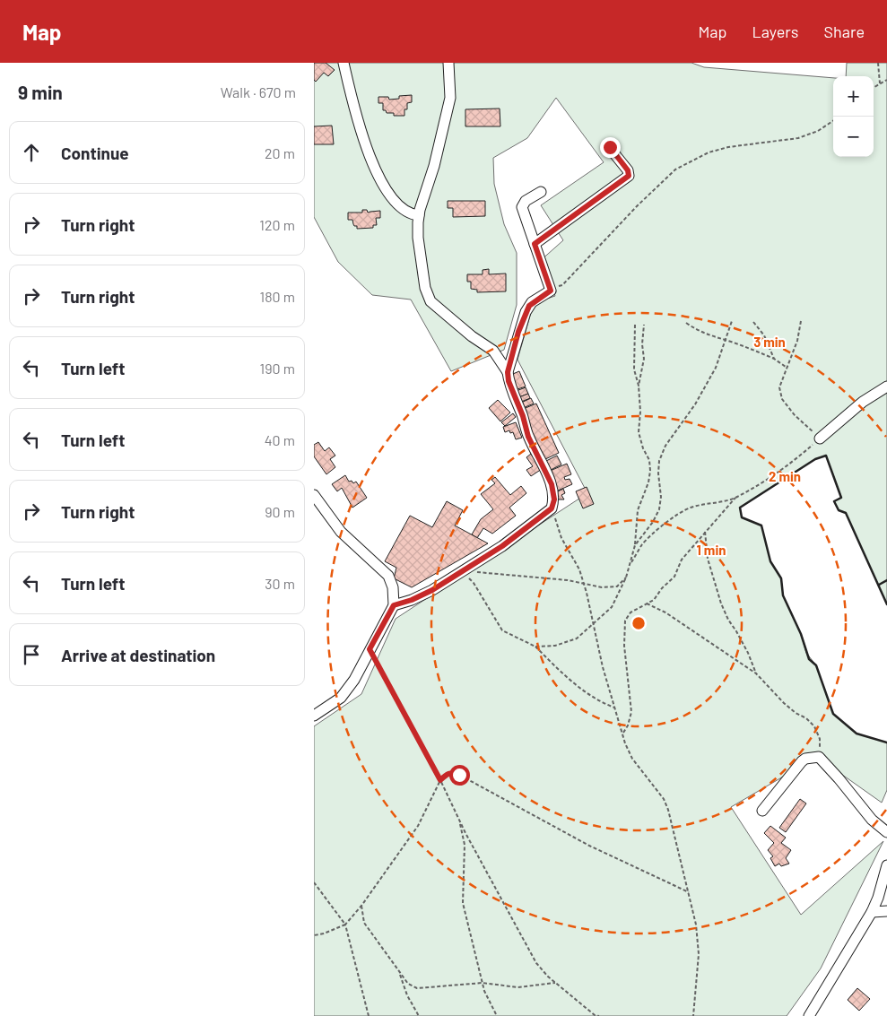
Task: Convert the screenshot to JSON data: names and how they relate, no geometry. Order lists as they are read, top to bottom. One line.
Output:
{"page":{"header":"Map","nav":["Map","Layers","Share"],"heading":["9 min","Walk · 670 m"],"map_buttons":["+","−"],"list":[["Continue","20 m"],["Turn right","120 m"],["Turn right","180 m"],["Turn left","190 m"],["Turn left","40 m"],["Turn right","90 m"],["Turn left","30 m"],"Arrive at destination"]},"rings":["3 min","2 min","1 min"]}
